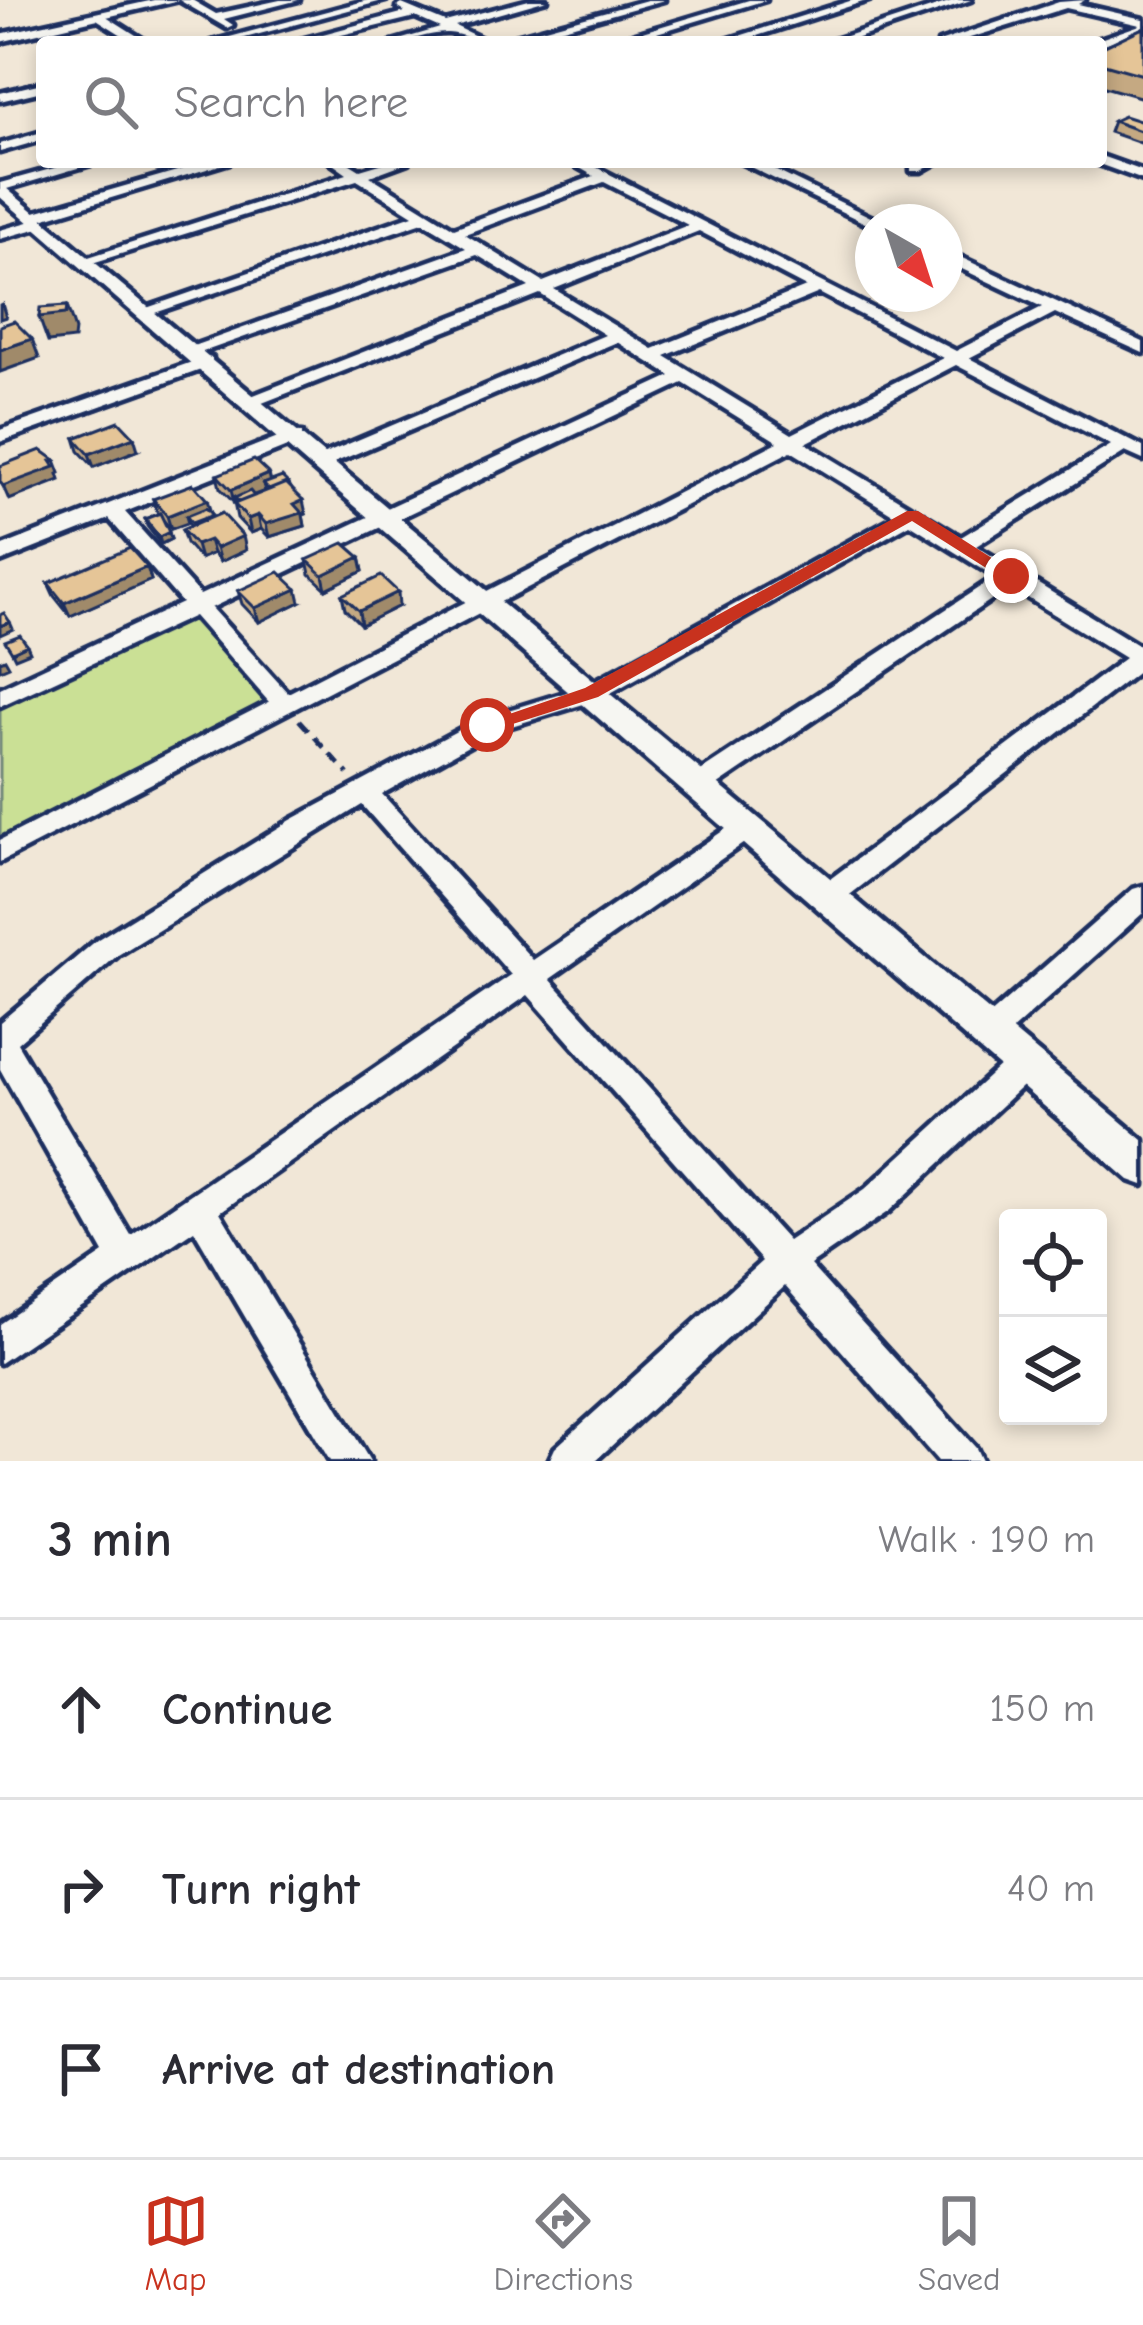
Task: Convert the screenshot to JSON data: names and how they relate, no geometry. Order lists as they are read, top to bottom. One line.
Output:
{"north":"bottom right","page":{"search":"Search here","heading":["3 min","Walk · 190 m"],"list":[["Continue","150 m"],["Turn right","40 m"],"Arrive at destination"],"nav":["Map","Directions","Saved"]}}
